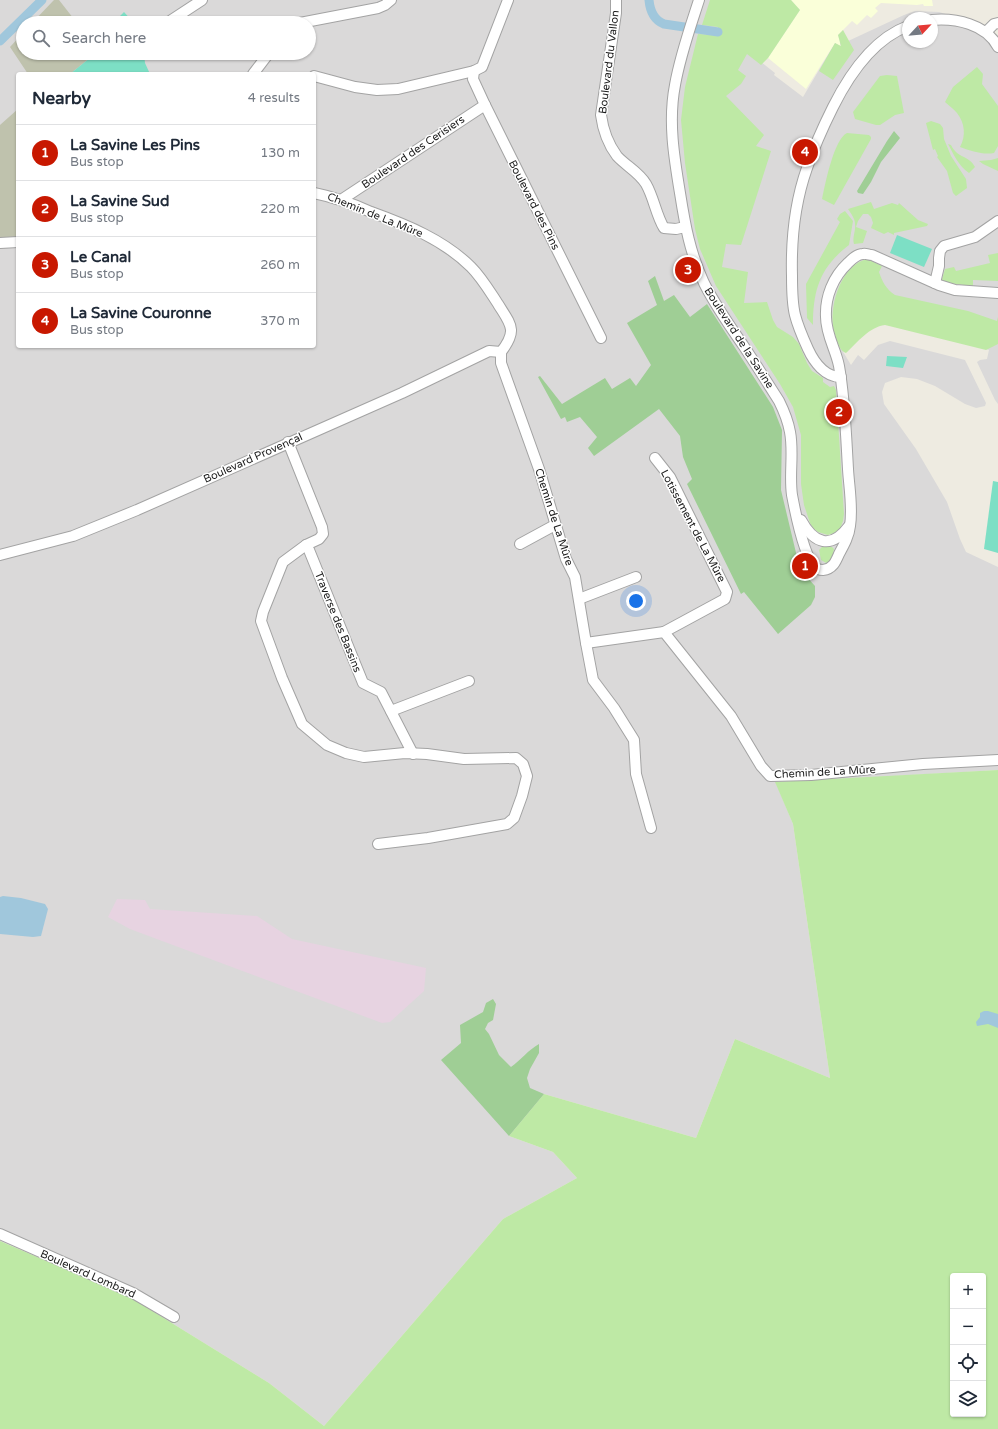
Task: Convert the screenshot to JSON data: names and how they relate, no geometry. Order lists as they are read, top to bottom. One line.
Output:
{"streets":{"street":["Boulevard du Vallon","Boulevard des Cerisiers","Boulevard des Pins","Chemin de La Mûre","Boulevard de la Savine","Boulevard Provençal","Lotissement de La Mûre","Traverse des Bassins","Boulevard Lombard"]},"crossings":[["Boulevard du Vallon","Boulevard de la Savine"],["Boulevard des Cerisiers","Boulevard des Pins"],["Boulevard des Cerisiers","Chemin de La Mûre"],["Chemin de La Mûre","Boulevard Provençal"],["Chemin de La Mûre","Lotissement de La Mûre"]],"north":"top right","page":{"search":"Search here","heading":["Nearby","4 results"],"list":[{"mark":"1","name":"La Savine Les Pins","note":"Bus stop","value":"130 m"},{"mark":"2","name":"La Savine Sud","note":"Bus stop","value":"220 m"},{"mark":"3","name":"Le Canal","note":"Bus stop","value":"260 m"},{"mark":"4","name":"La Savine Couronne","note":"Bus stop","value":"370 m"}],"pins":["4","3","2","1"],"map_buttons":["+","−"]}}
